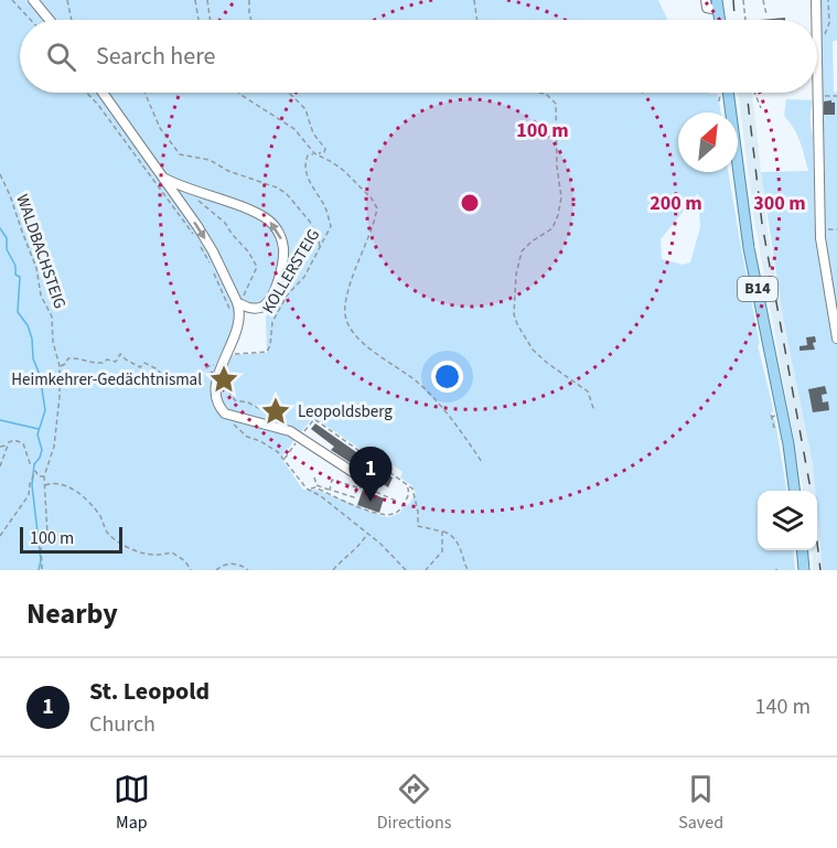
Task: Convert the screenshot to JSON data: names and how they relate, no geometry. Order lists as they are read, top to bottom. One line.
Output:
{"streets":{"main road":["B14"],"path":["WALDBACHSTEIG","KOLLERSTEIG"]},"places":{"place":["Heimkehrer-Gedächtnismal","Leopoldsberg"]},"scale_bar":"100 m","north":"top right","page":{"search":"Search here","pins":"1","scale":"100 m","heading":"Nearby","list":[{"mark":"1","name":"St. Leopold","note":"Church","value":"140 m"}],"nav":["Map","Directions","Saved"]},"rings":["100 m","200 m","300 m"]}
